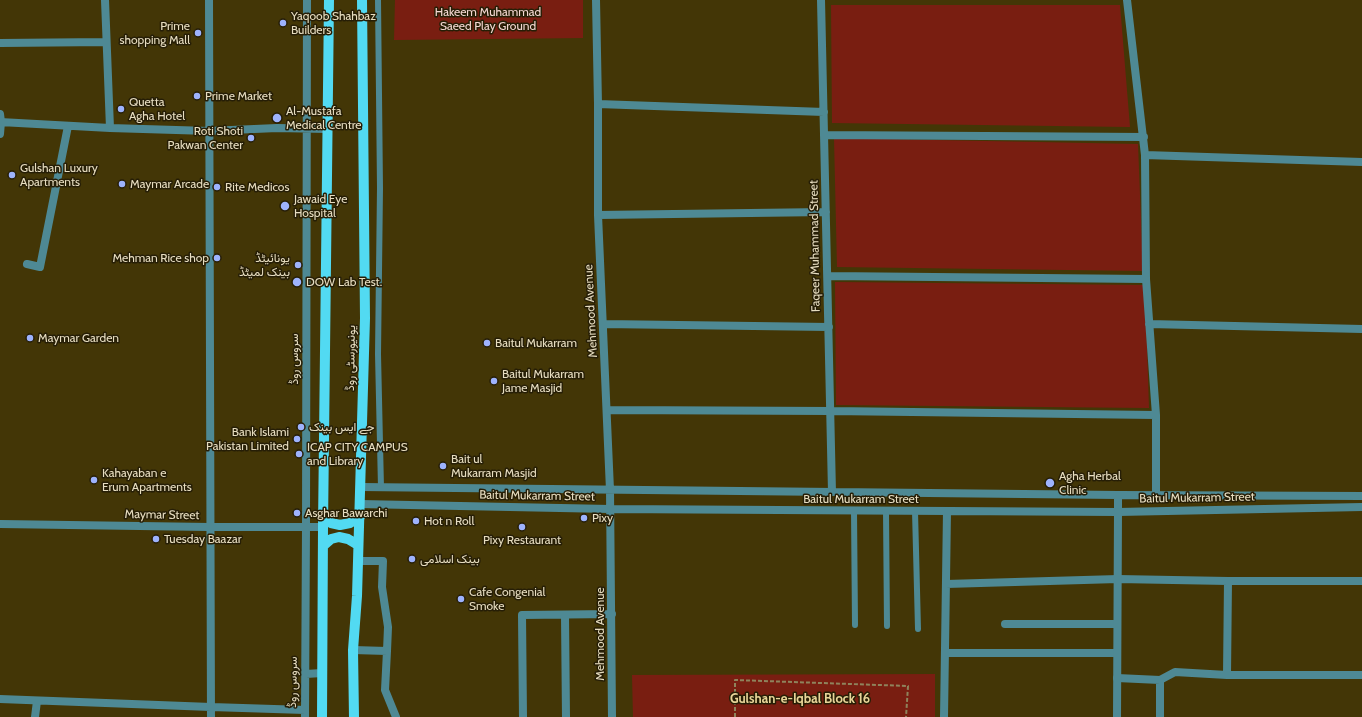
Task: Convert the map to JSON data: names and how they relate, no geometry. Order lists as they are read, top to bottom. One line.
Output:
{"streets":{"main road":["یونیورسٹی روڈ"],"street":["Faqeer Muhammad Street","Mehmood Avenue","سروس روڈ","Baitul Mukarram Street","Maymar Street"]},"crossings":[["Faqeer Muhammad Street","Baitul Mukarram Street"],["Mehmood Avenue","Baitul Mukarram Street"],["یونیورسٹی روڈ","Baitul Mukarram Street"],["سروس روڈ","Maymar Street"]],"districts":["Gulshan-e-Iqbal Block 16"],"parks":["Hakeem Muhammad Saeed Play Ground"],"places":["Yaqoob Shahbaz Builders","Prime shopping Mall","Prime Market","Quetta Agha Hotel","Al-Mustafa Medical Centre","Roti Shoti Pakwan Center","Gulshan Luxury Apartments","Maymar Arcade","Rite Medicos","Jawaid Eye Hospital","Mehman Rice shop","یونائیٹڈ بینک لمیٹڈ","DOW Lab Test.","Maymar Garden","Baitul Mukarram","Baitul Mukarram Jame Masjid","جے ایس بینک","Bank Islami Pakistan Limited","ICAP CITY CAMPUS and Library","Bait ul Mukarram Masjid","Kahayaban e Erum Apartments","Agha Herbal Clinic","Asghar Bawarchi","Pixy","Hot n Roll","Pixy Restaurant","Tuesday Baazar","بینک اسلامی","Cafe Congenial Smoke"]}
